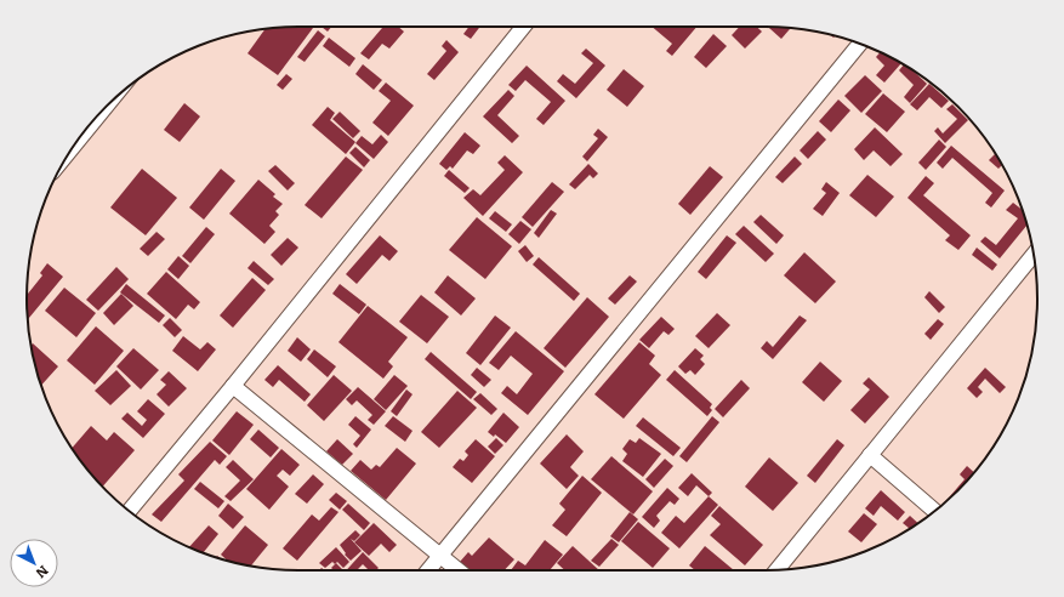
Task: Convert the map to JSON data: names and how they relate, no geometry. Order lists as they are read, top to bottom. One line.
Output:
{"north":"bottom right"}
